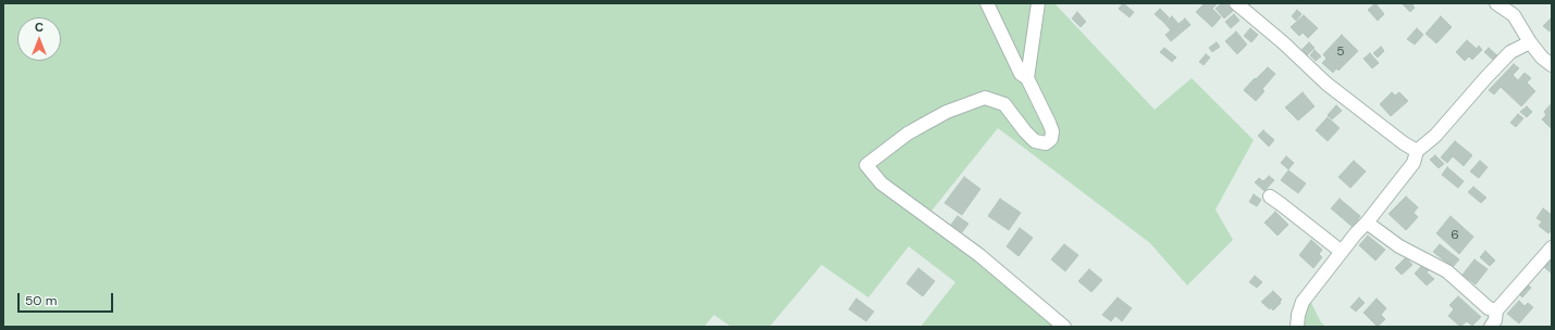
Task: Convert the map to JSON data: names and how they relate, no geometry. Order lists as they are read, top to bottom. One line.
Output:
{"house_numbers":["5","6"],"scale_bar":"50 m","north":"top"}
